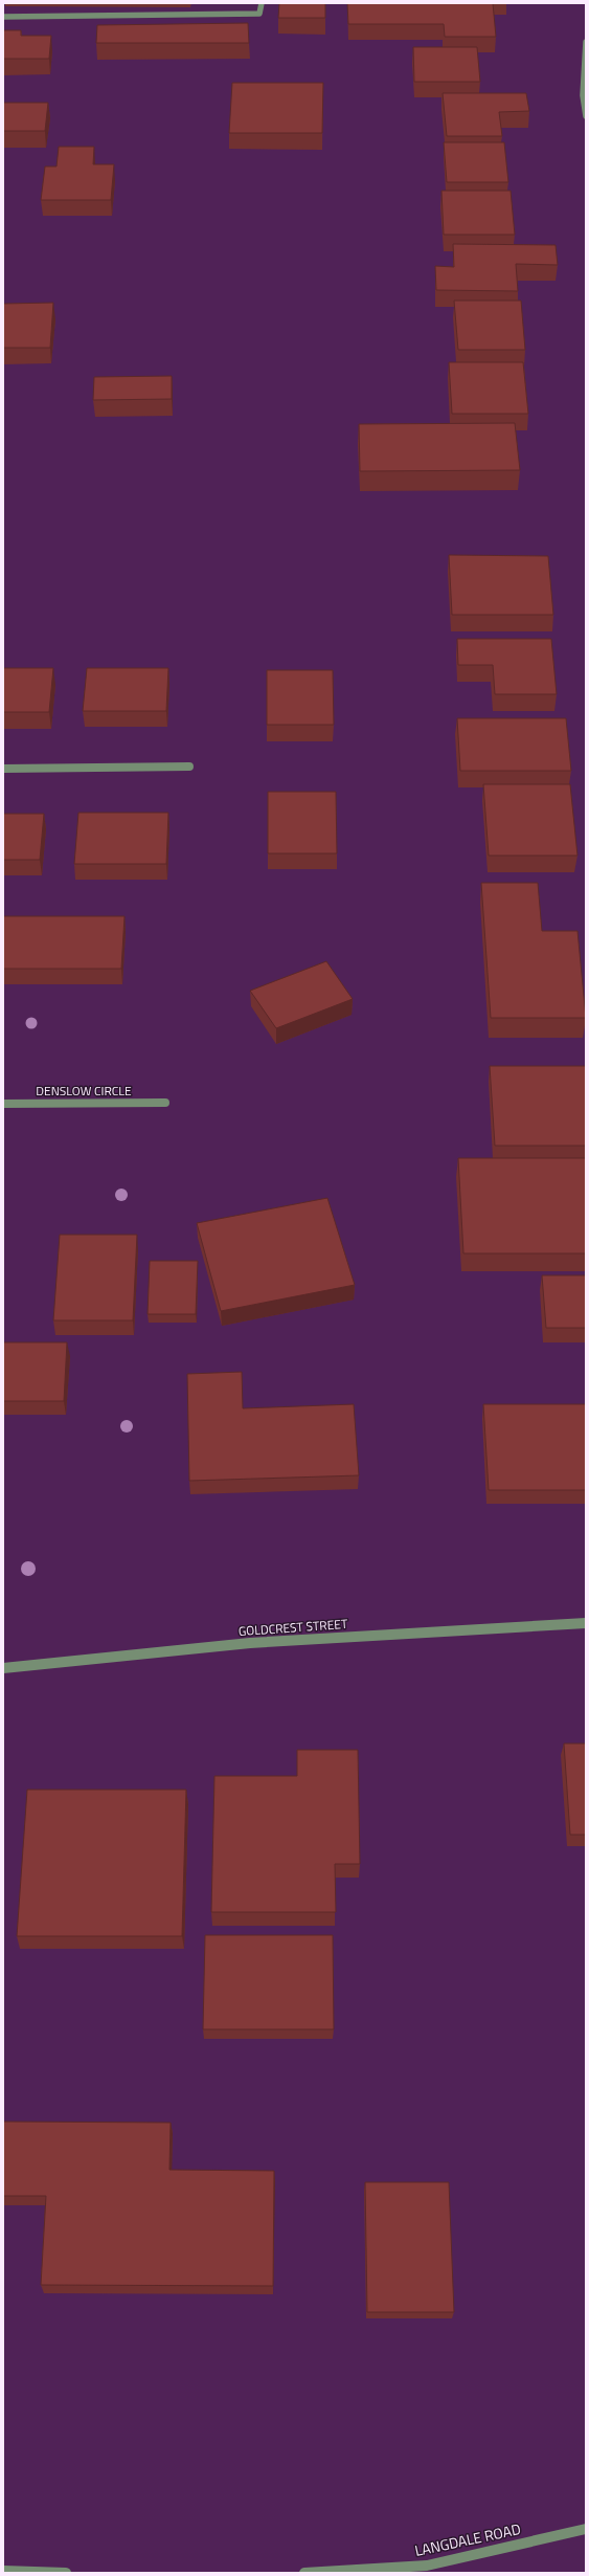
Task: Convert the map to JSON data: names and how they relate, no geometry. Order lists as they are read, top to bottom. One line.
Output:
{"streets":{"street":["DENSLOW CIRCLE","GOLDCREST STREET","LANGDALE ROAD"]}}
